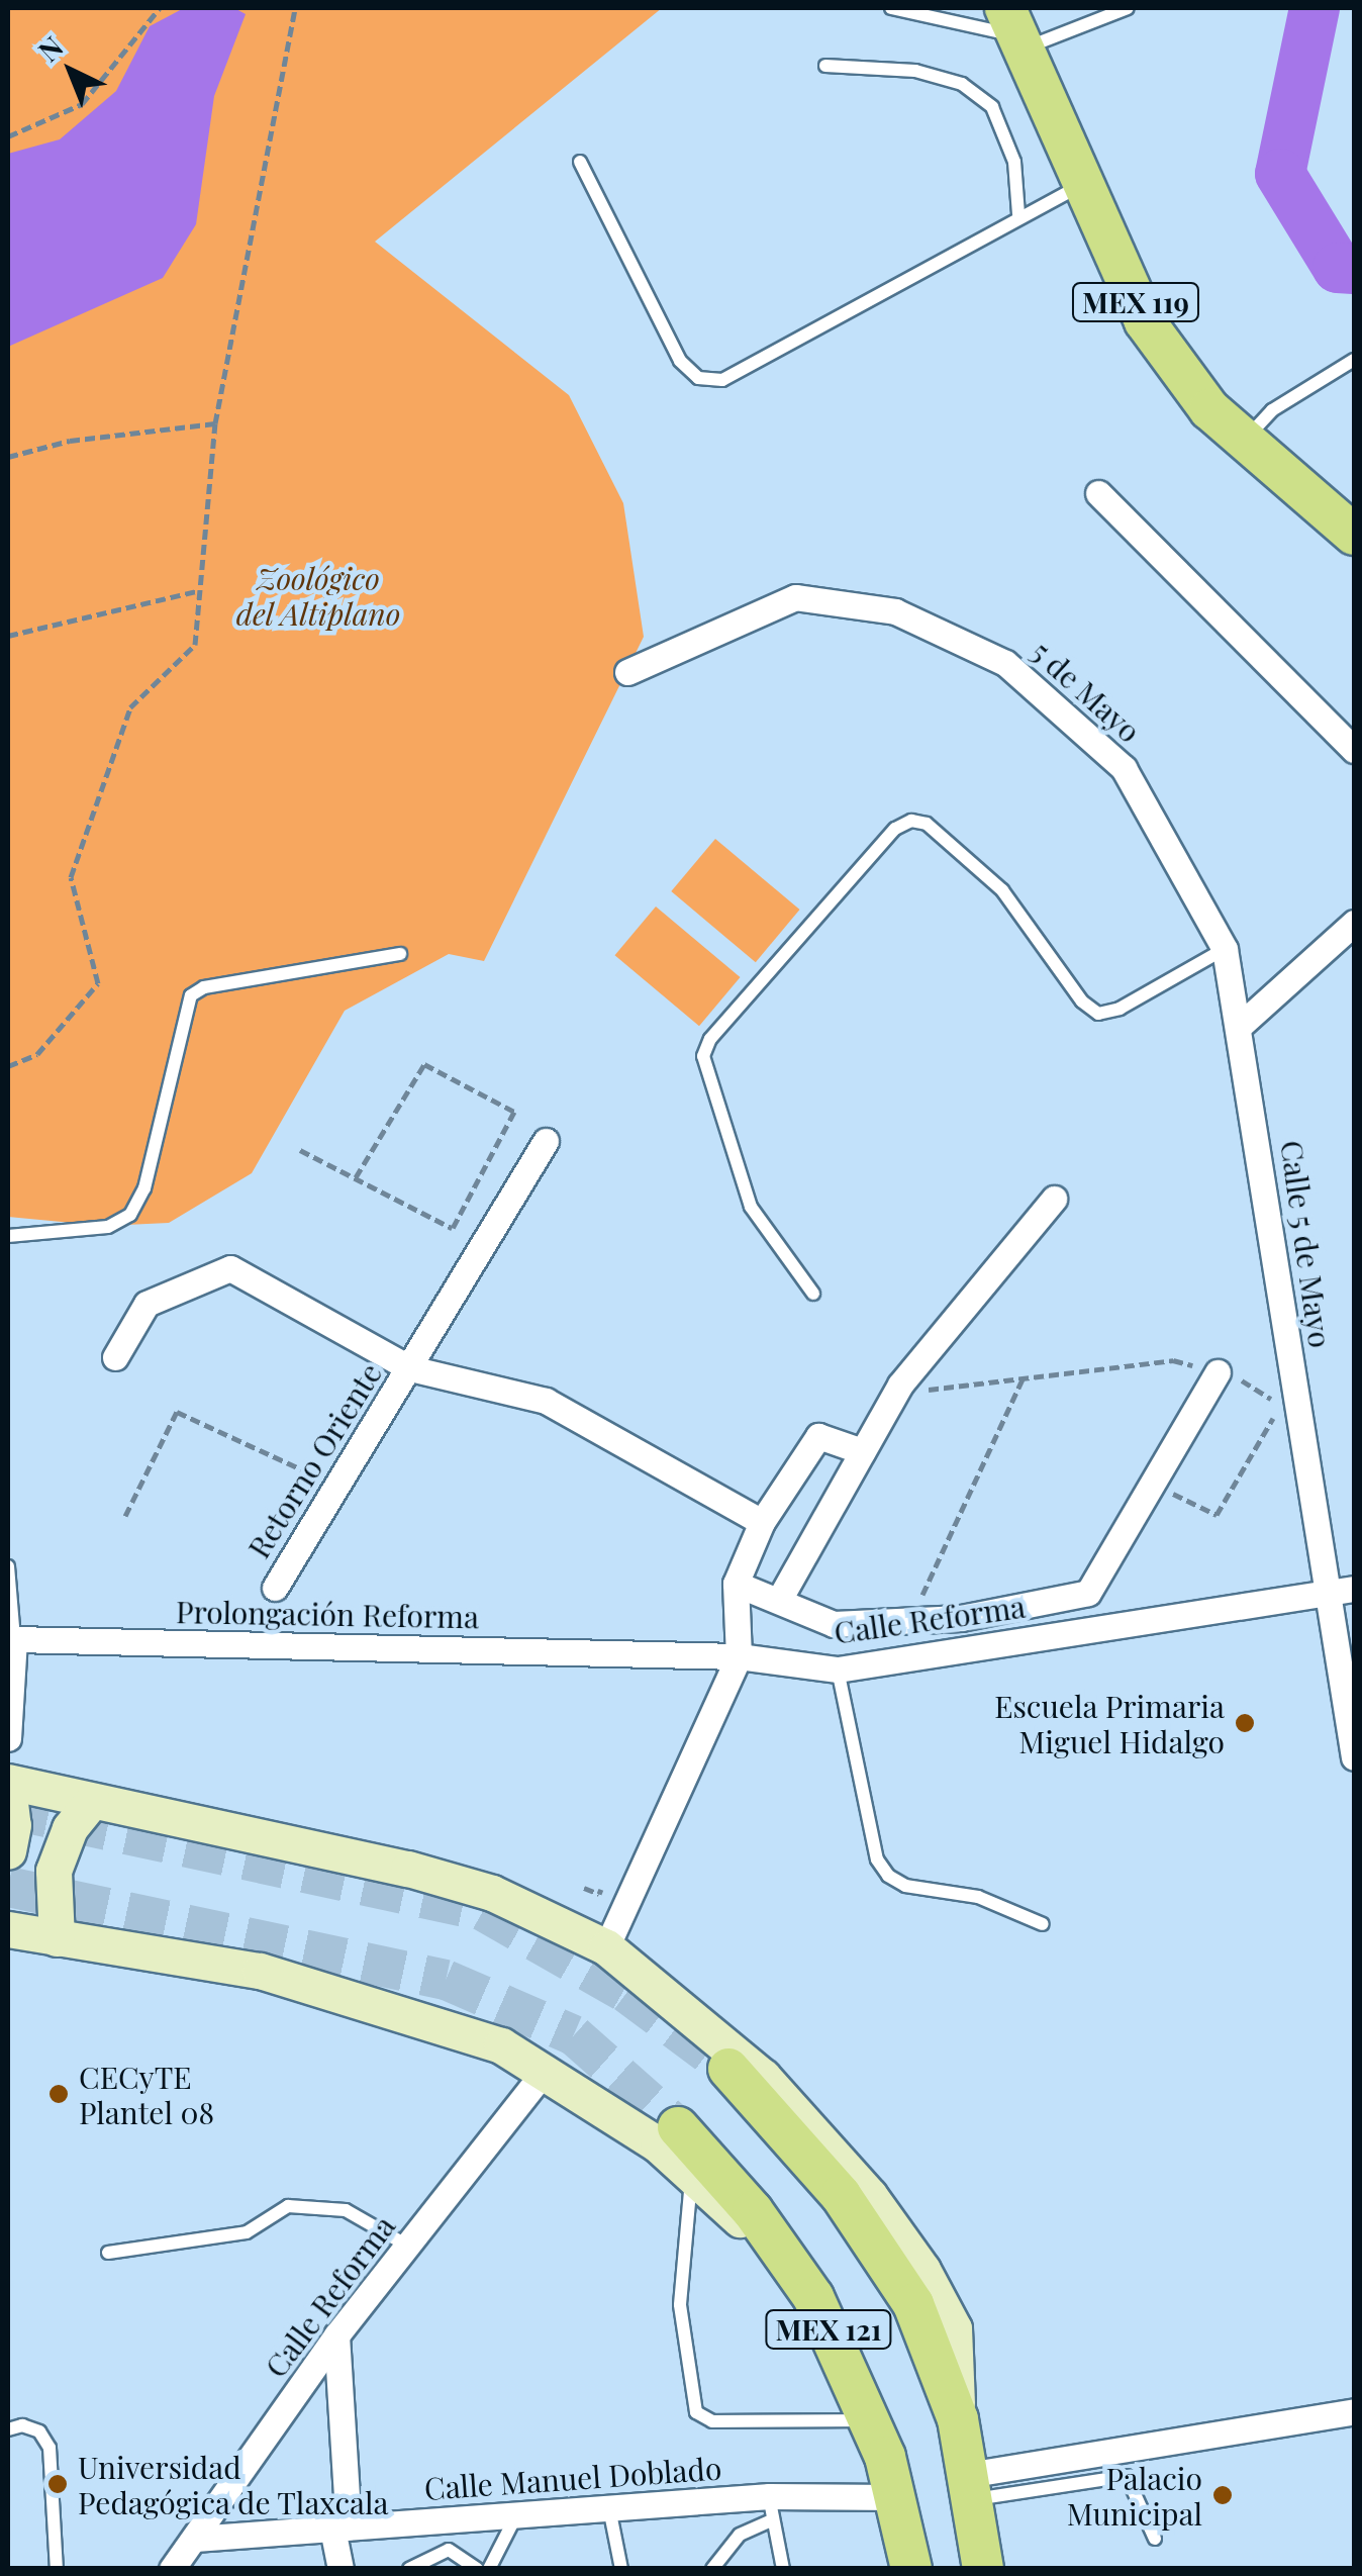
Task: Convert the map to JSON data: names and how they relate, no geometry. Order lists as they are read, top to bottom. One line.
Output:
{"streets":{"main road":["MEX 119","MEX 121"],"street":["5 de Mayo","Calle 5 de Mayo","Retorno Oriente","Prolongación Reforma","Calle Reforma","Calle Manuel Doblado"]},"crossings":[["5 de Mayo","Calle 5 de Mayo"],["Calle 5 de Mayo","Calle Reforma"],["Prolongación Reforma","Calle Reforma"],["Calle Reforma","Calle Manuel Doblado"],["MEX 121","Calle Manuel Doblado"]],"parks":["Zoológico del Altiplano"],"places":["Escuela Primaria Miguel Hidalgo","CECyTE Plantel 08","Universidad Pedagógica de Tlaxcala","Palacio Municipal"],"north":"top left"}
